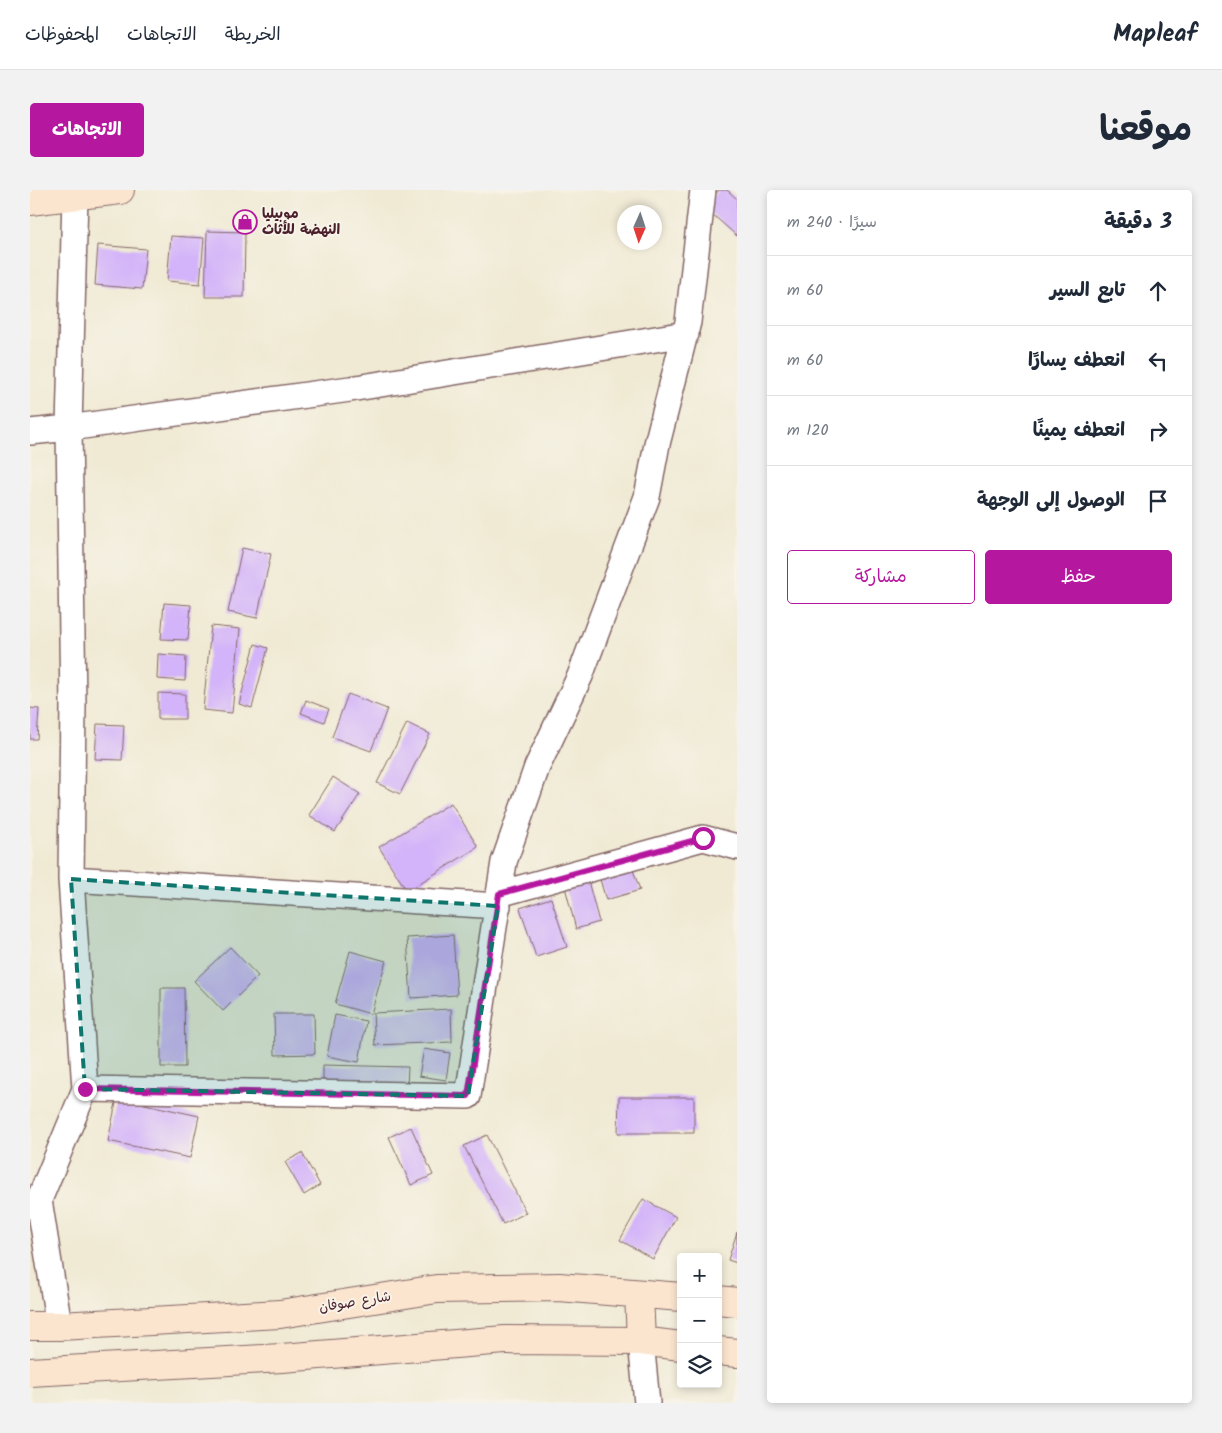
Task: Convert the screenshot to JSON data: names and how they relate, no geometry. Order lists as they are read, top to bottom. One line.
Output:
{"streets":{"street":["شارع صوفان"]},"places":{"shop":["موبيليا النهضة للأثاث"]},"north":"bottom","page":{"header":"Mapleaf","nav":["الخريطة","الاتجاهات","المحفوظات"],"title":"موقعنا","buttons":["الاتجاهات",["حفظ","مشاركة"]],"heading":["3 دقيقة","سيرًا · 240 m"],"list":[["تابع السير","60 m"],["انعطف يسارًا","60 m"],["انعطف يمينًا","120 m"],"الوصول إلى الوجهة"],"map_buttons":["+","−"]}}
